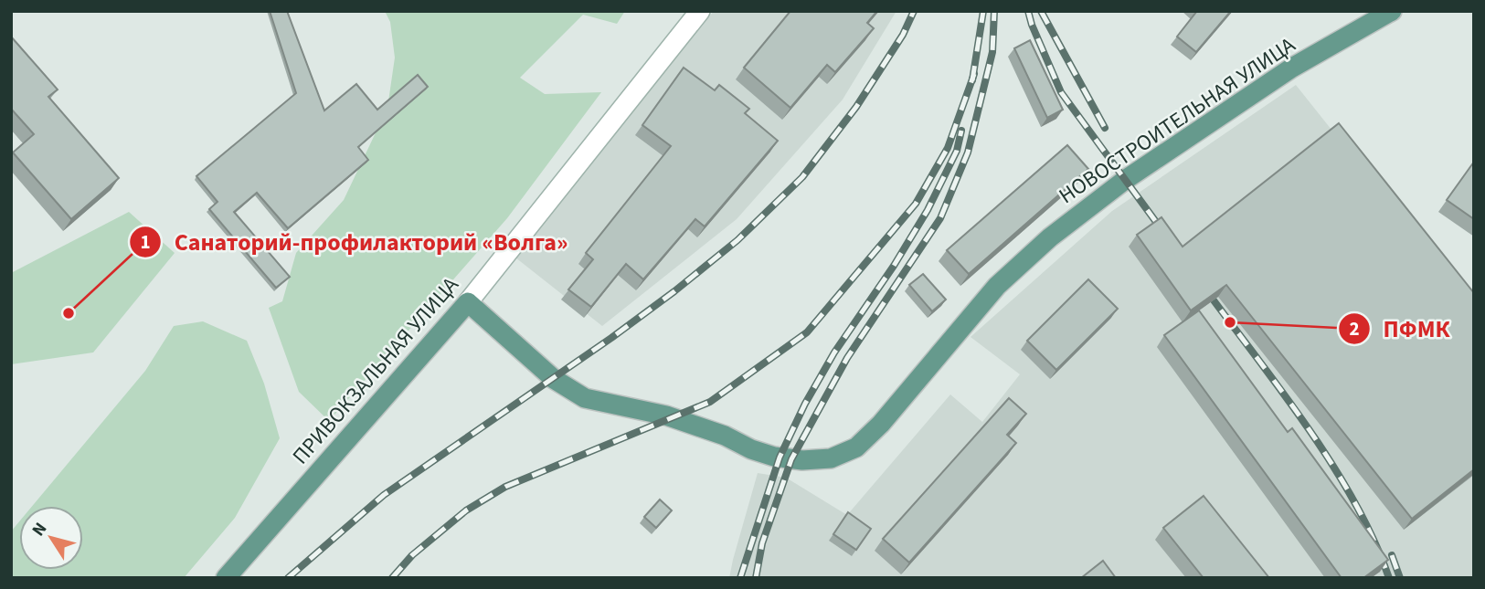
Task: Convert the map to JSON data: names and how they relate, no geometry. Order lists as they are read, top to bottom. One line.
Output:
{"streets":{"main road":["НОВОСТРОИТЕЛЬНАЯ УЛИЦА","ПРИВОКЗАЛЬНАЯ УЛИЦА"]},"crossings":[["НОВОСТРОИТЕЛЬНАЯ УЛИЦА","ПРИВОКЗАЛЬНАЯ УЛИЦА"]],"places":["Санаторий-профилакторий «Волга»","ПФМК"],"north":"top left"}
